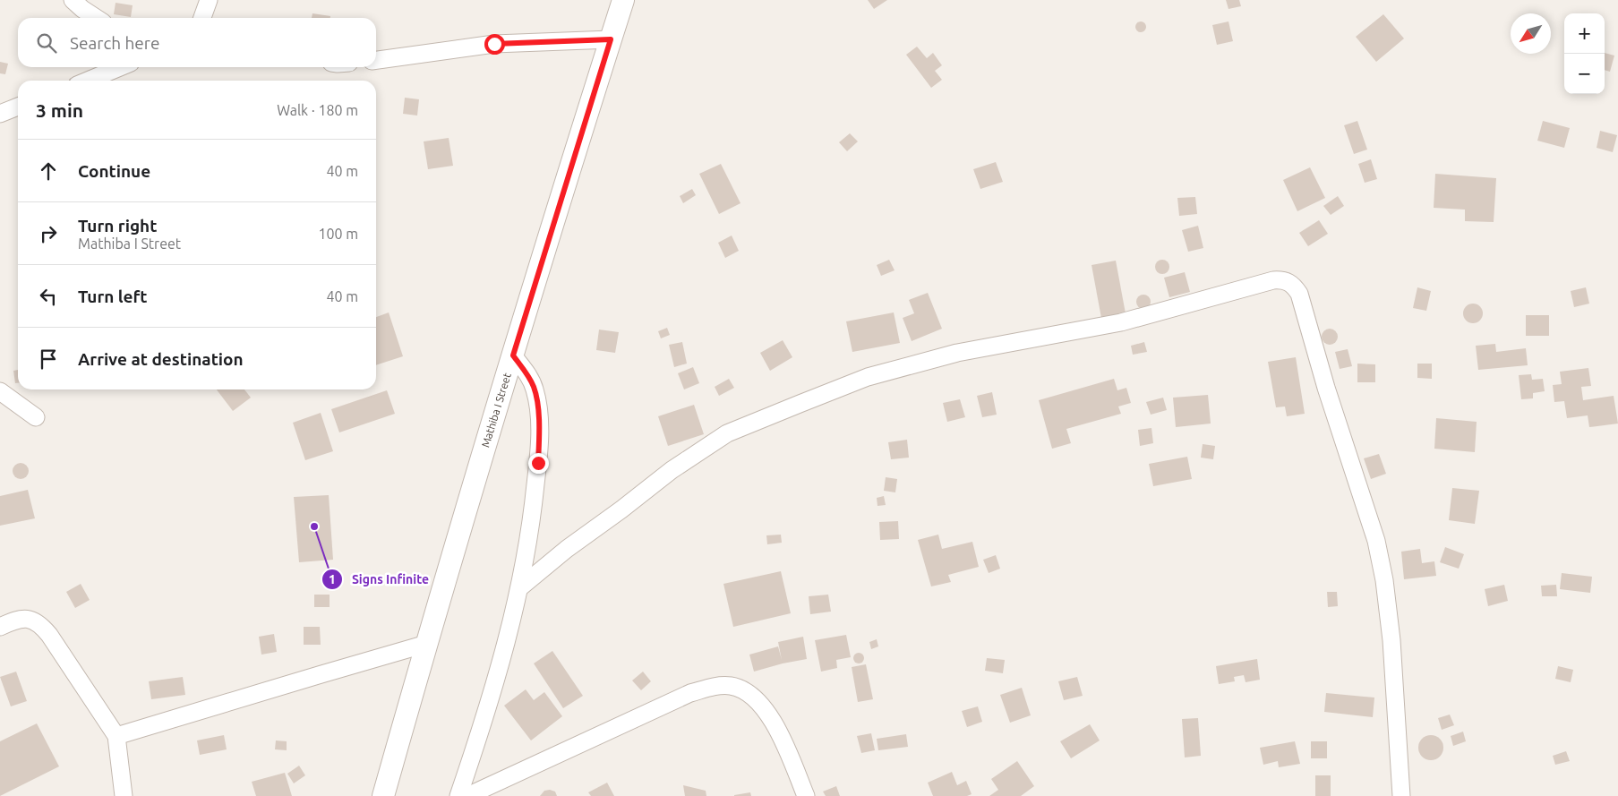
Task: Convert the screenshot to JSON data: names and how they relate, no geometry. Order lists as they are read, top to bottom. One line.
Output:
{"streets":{"street":["Mathiba I Street"]},"places":["Signs Infinite"],"north":"bottom left","page":{"map_buttons":["+","−"],"search":"Search here","heading":["3 min","Walk · 180 m"],"list":[["Continue","40 m"],["Turn right","Mathiba I Street","100 m"],["Turn left","40 m"],"Arrive at destination"]}}
